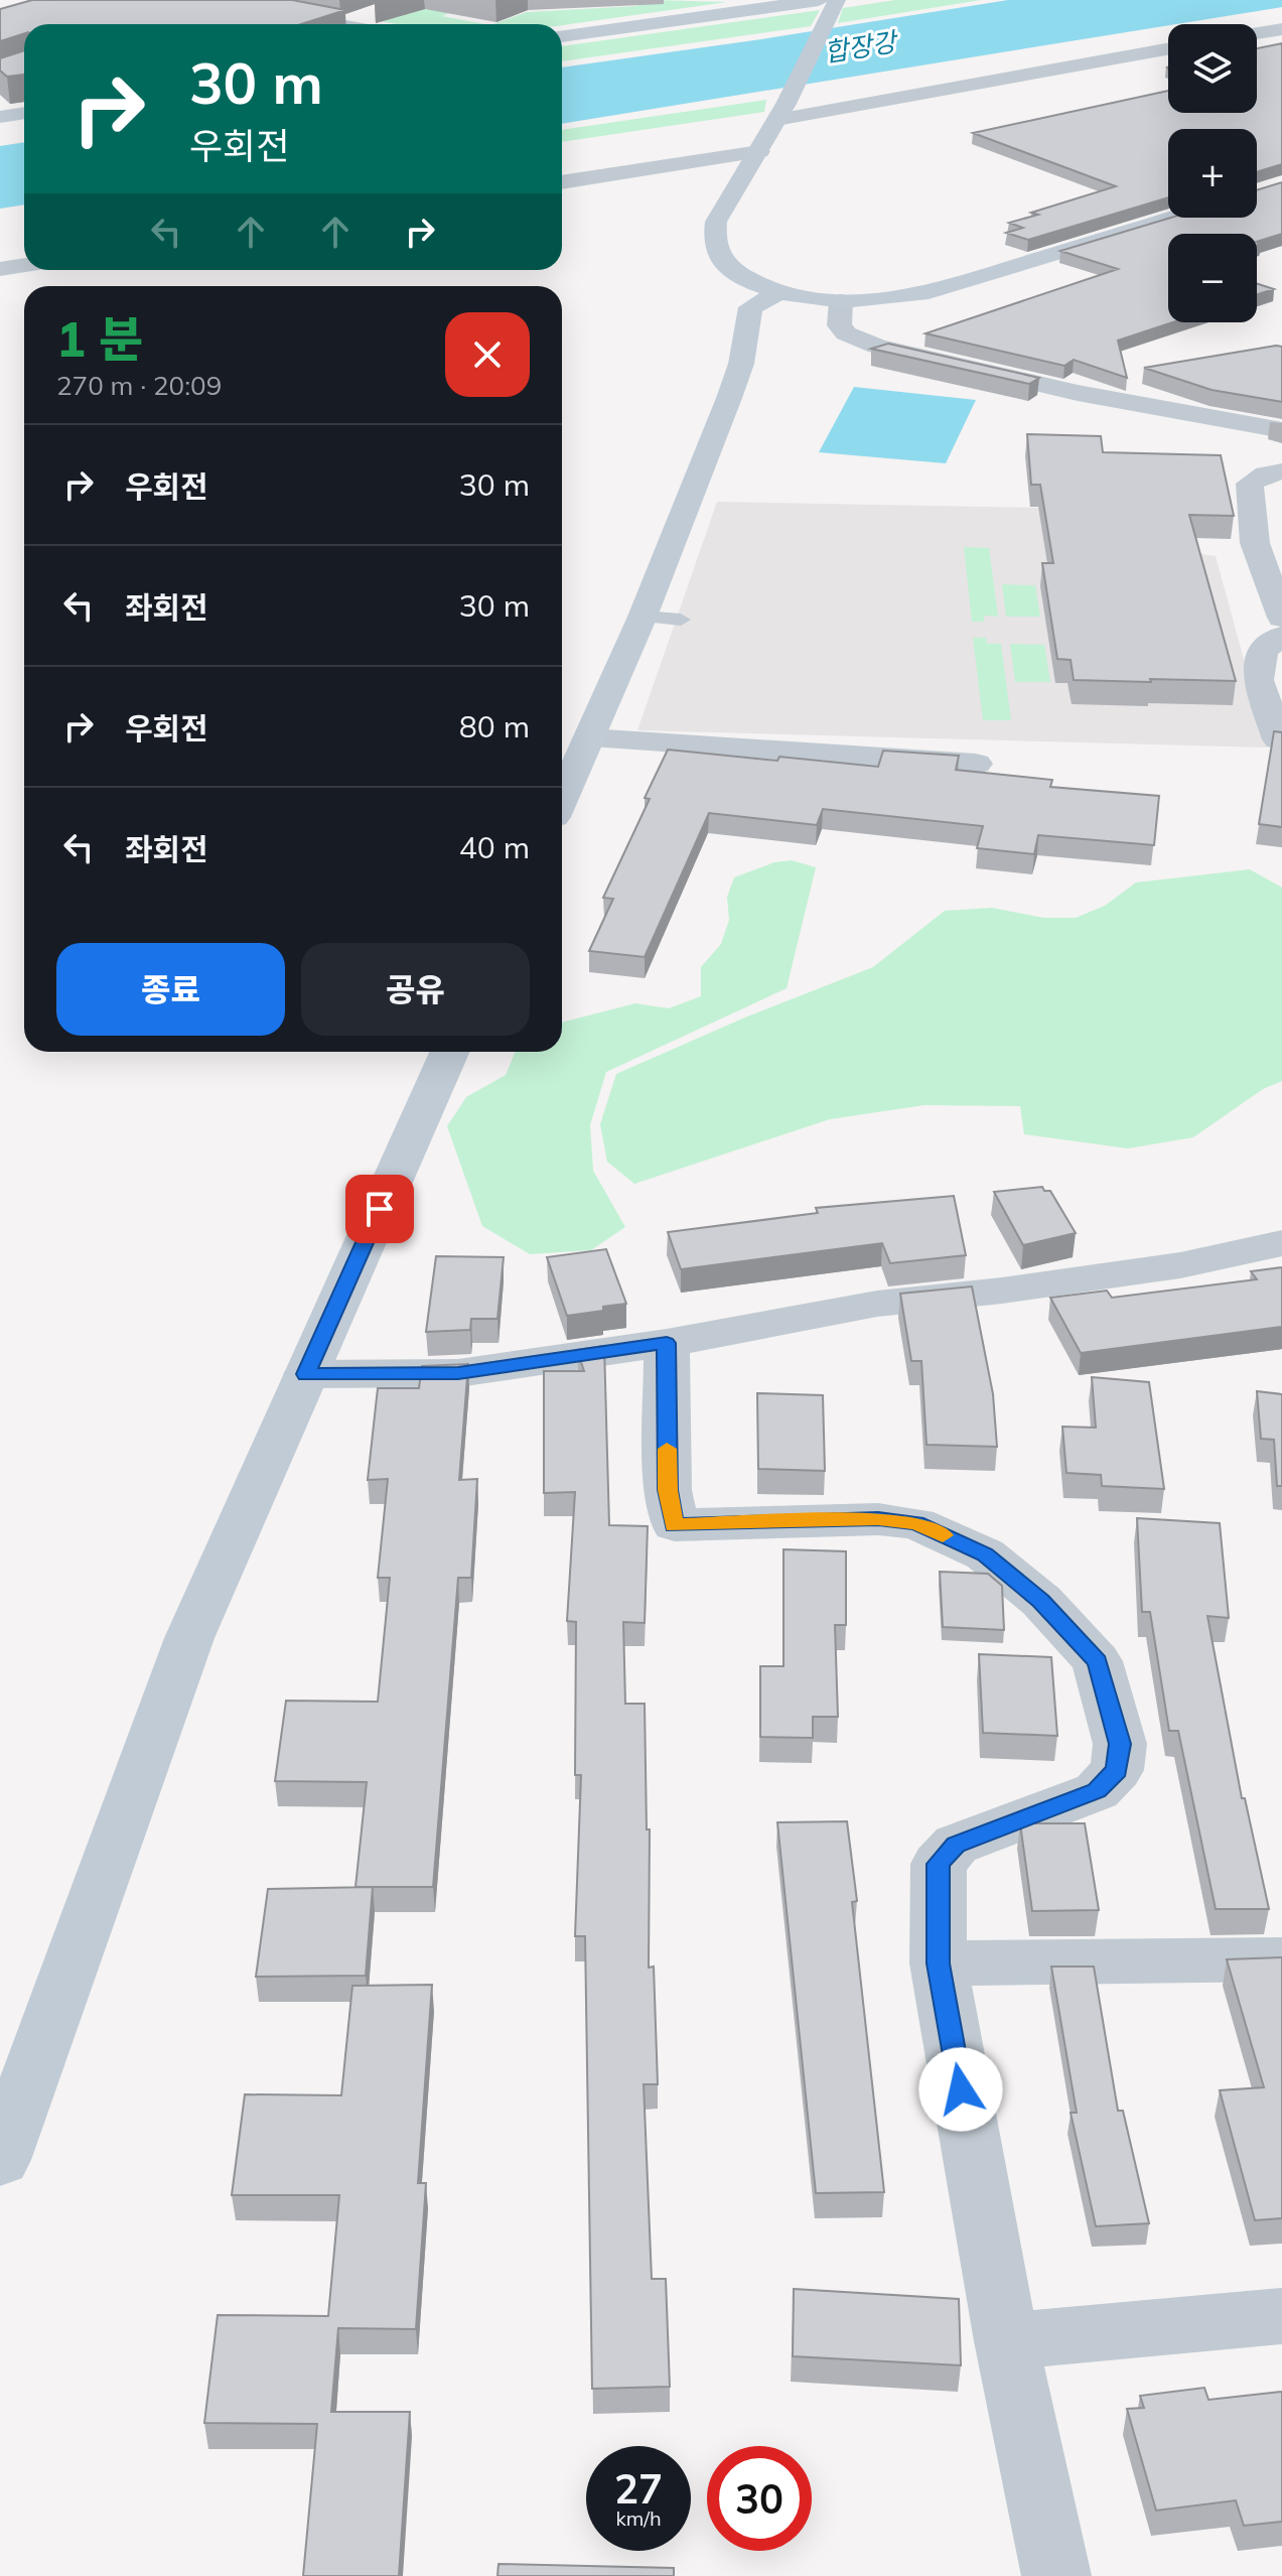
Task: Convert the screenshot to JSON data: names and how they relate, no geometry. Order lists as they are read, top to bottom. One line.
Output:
{"water":["합장강"],"page":{"map_buttons":["+","−"],"turn":["30 m","우회전"],"heading":["1 분","270 m · 20:09"],"list":[{"name":"우회전","value":"30 m"},{"name":"좌회전","value":"30 m"},{"name":"우회전","value":"80 m"},{"name":"좌회전","value":"40 m"}],"buttons":["종료","공유"],"speed":"27 km/h","limit":"30"}}
